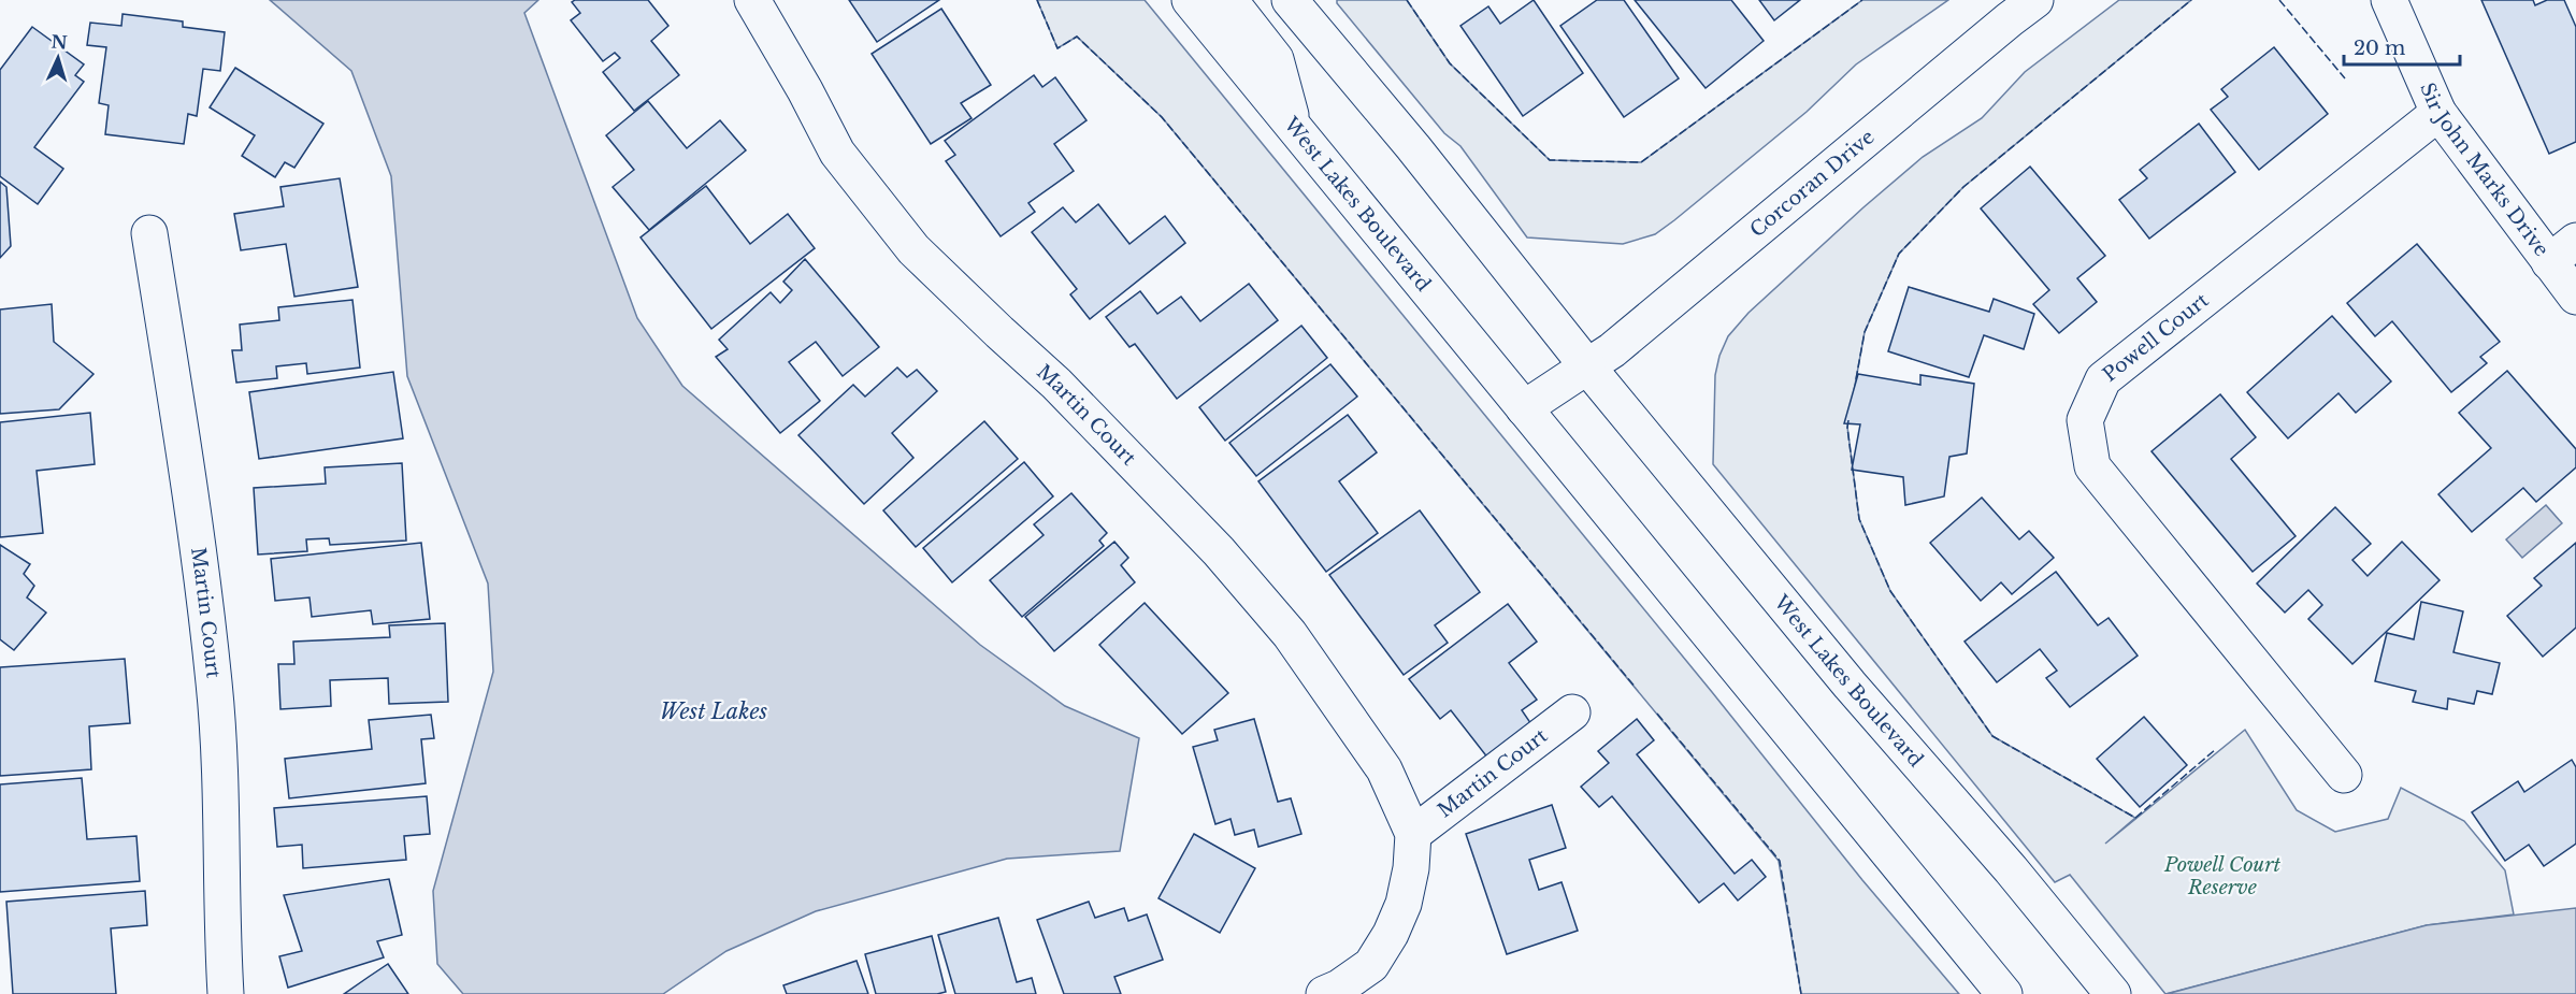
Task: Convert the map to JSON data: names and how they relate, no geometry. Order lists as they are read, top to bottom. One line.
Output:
{"streets":{"street":["Sir John Marks Drive","Corcoran Drive","West Lakes Boulevard","Powell Court","Martin Court"]},"crossings":[["Sir John Marks Drive","Powell Court"],["Corcoran Drive","West Lakes Boulevard"]],"water":["West Lakes"],"parks":["Powell Court Reserve"],"scale_bar":"20 m","north":"top"}
